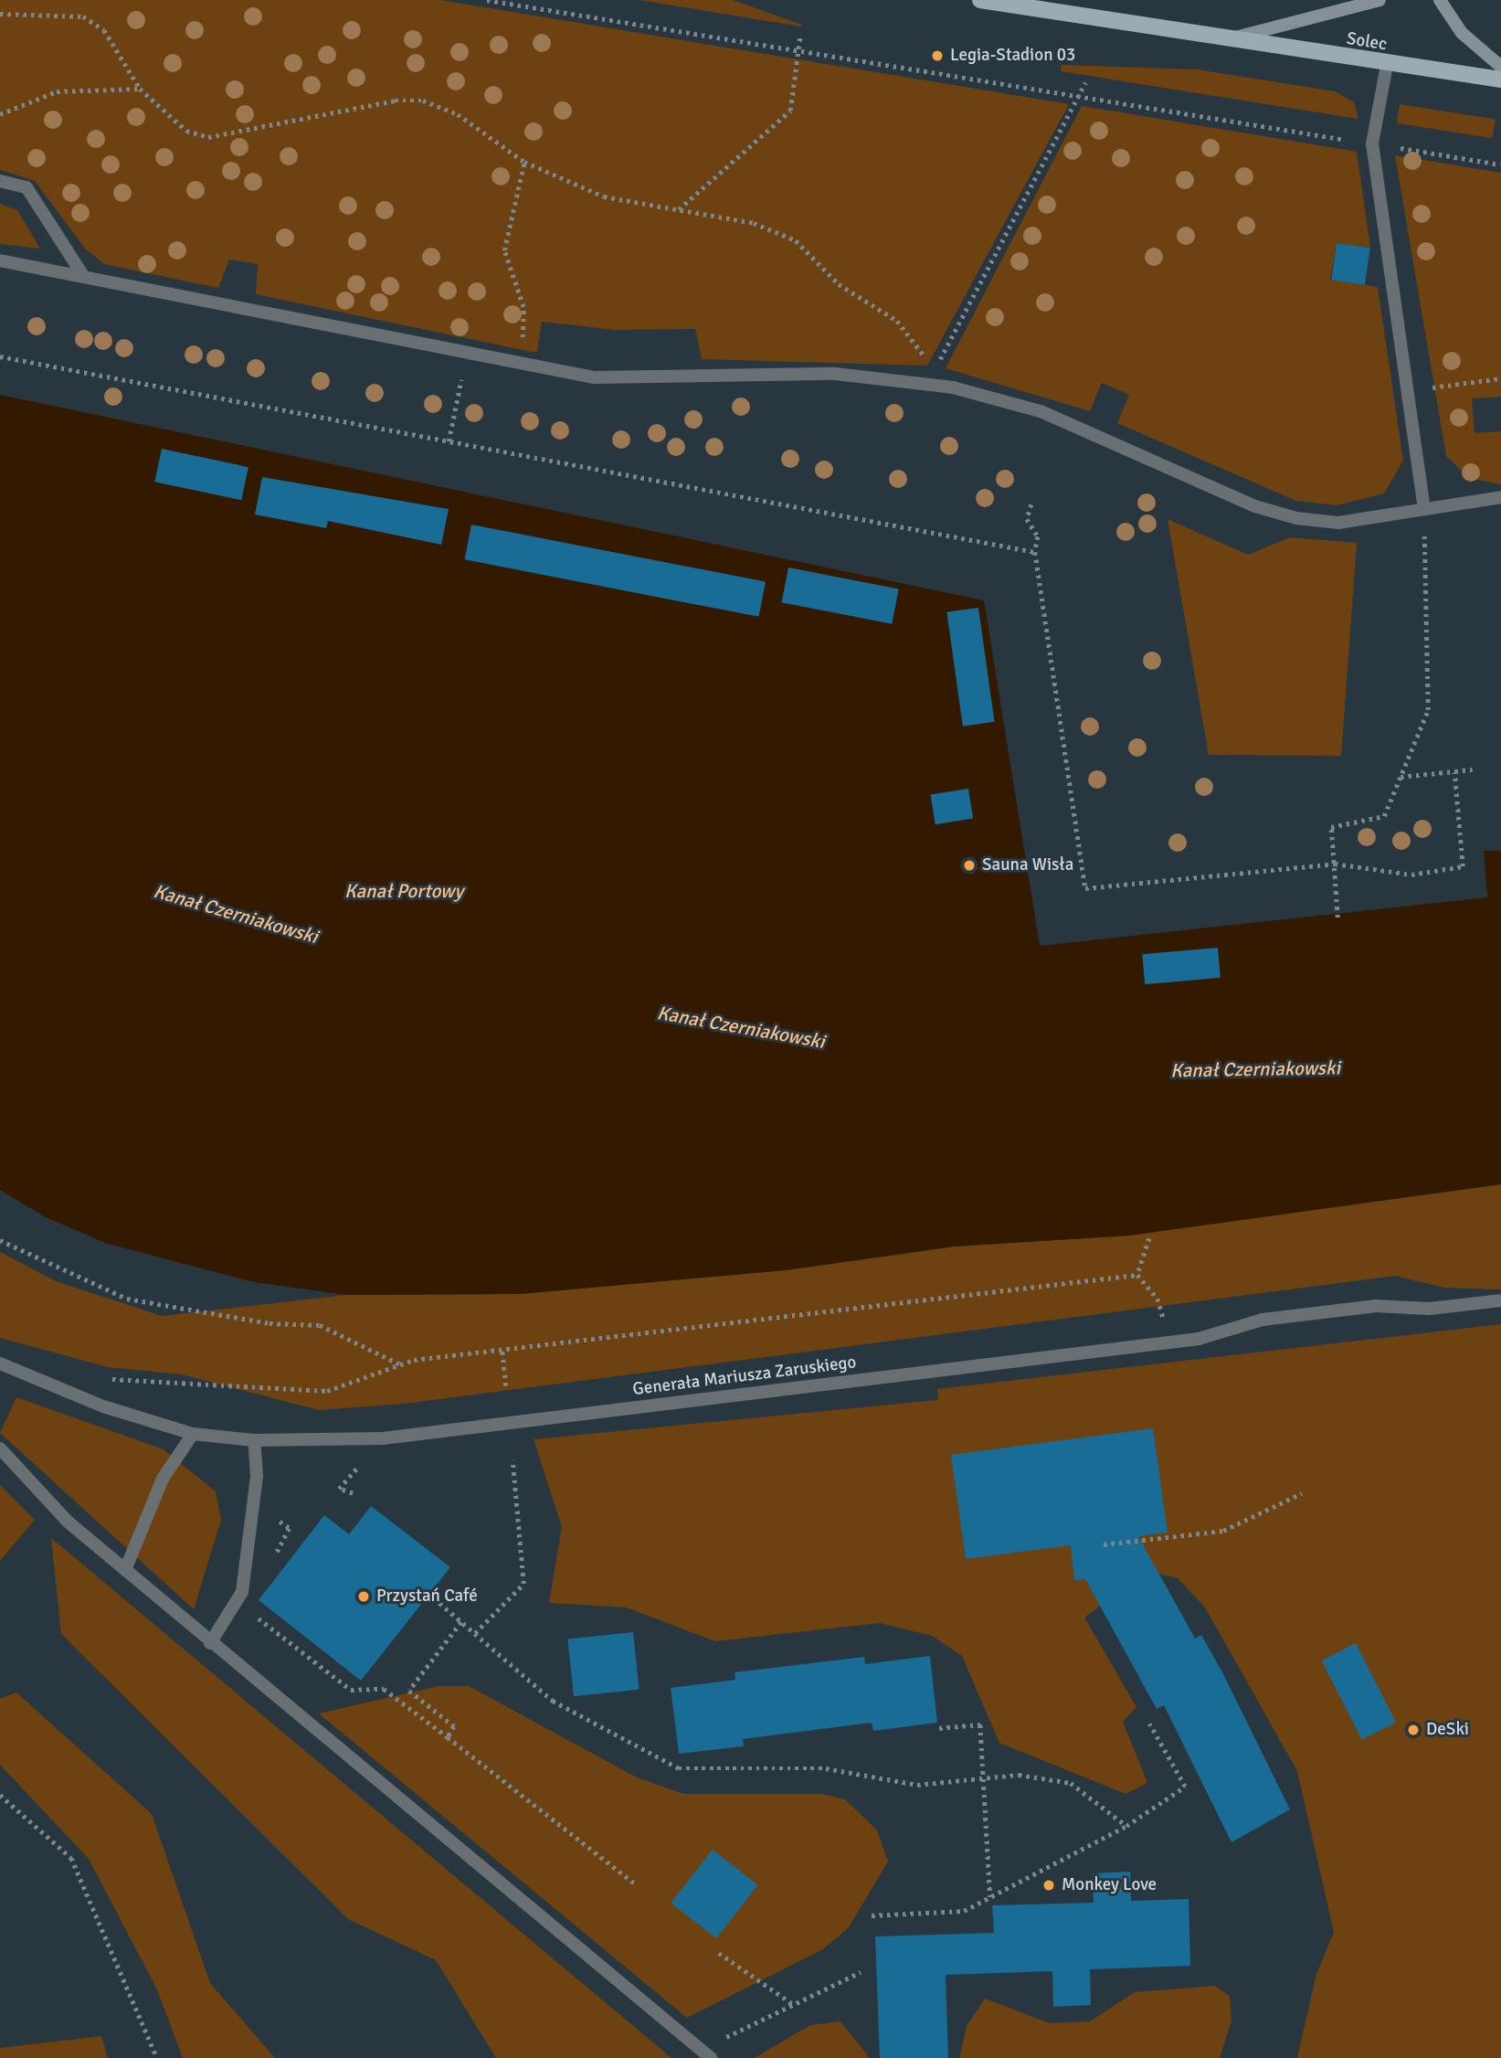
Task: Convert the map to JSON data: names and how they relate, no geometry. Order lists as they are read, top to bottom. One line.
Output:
{"streets":{"main road":["Solec"],"lane":["Generała Mariusza Zaruskiego"]},"water":["Kanał Portowy","Kanał Czerniakowski"],"places":["Legia-Stadion 03","Sauna Wisła","Przystań Café","DeSki","Monkey Love"]}
